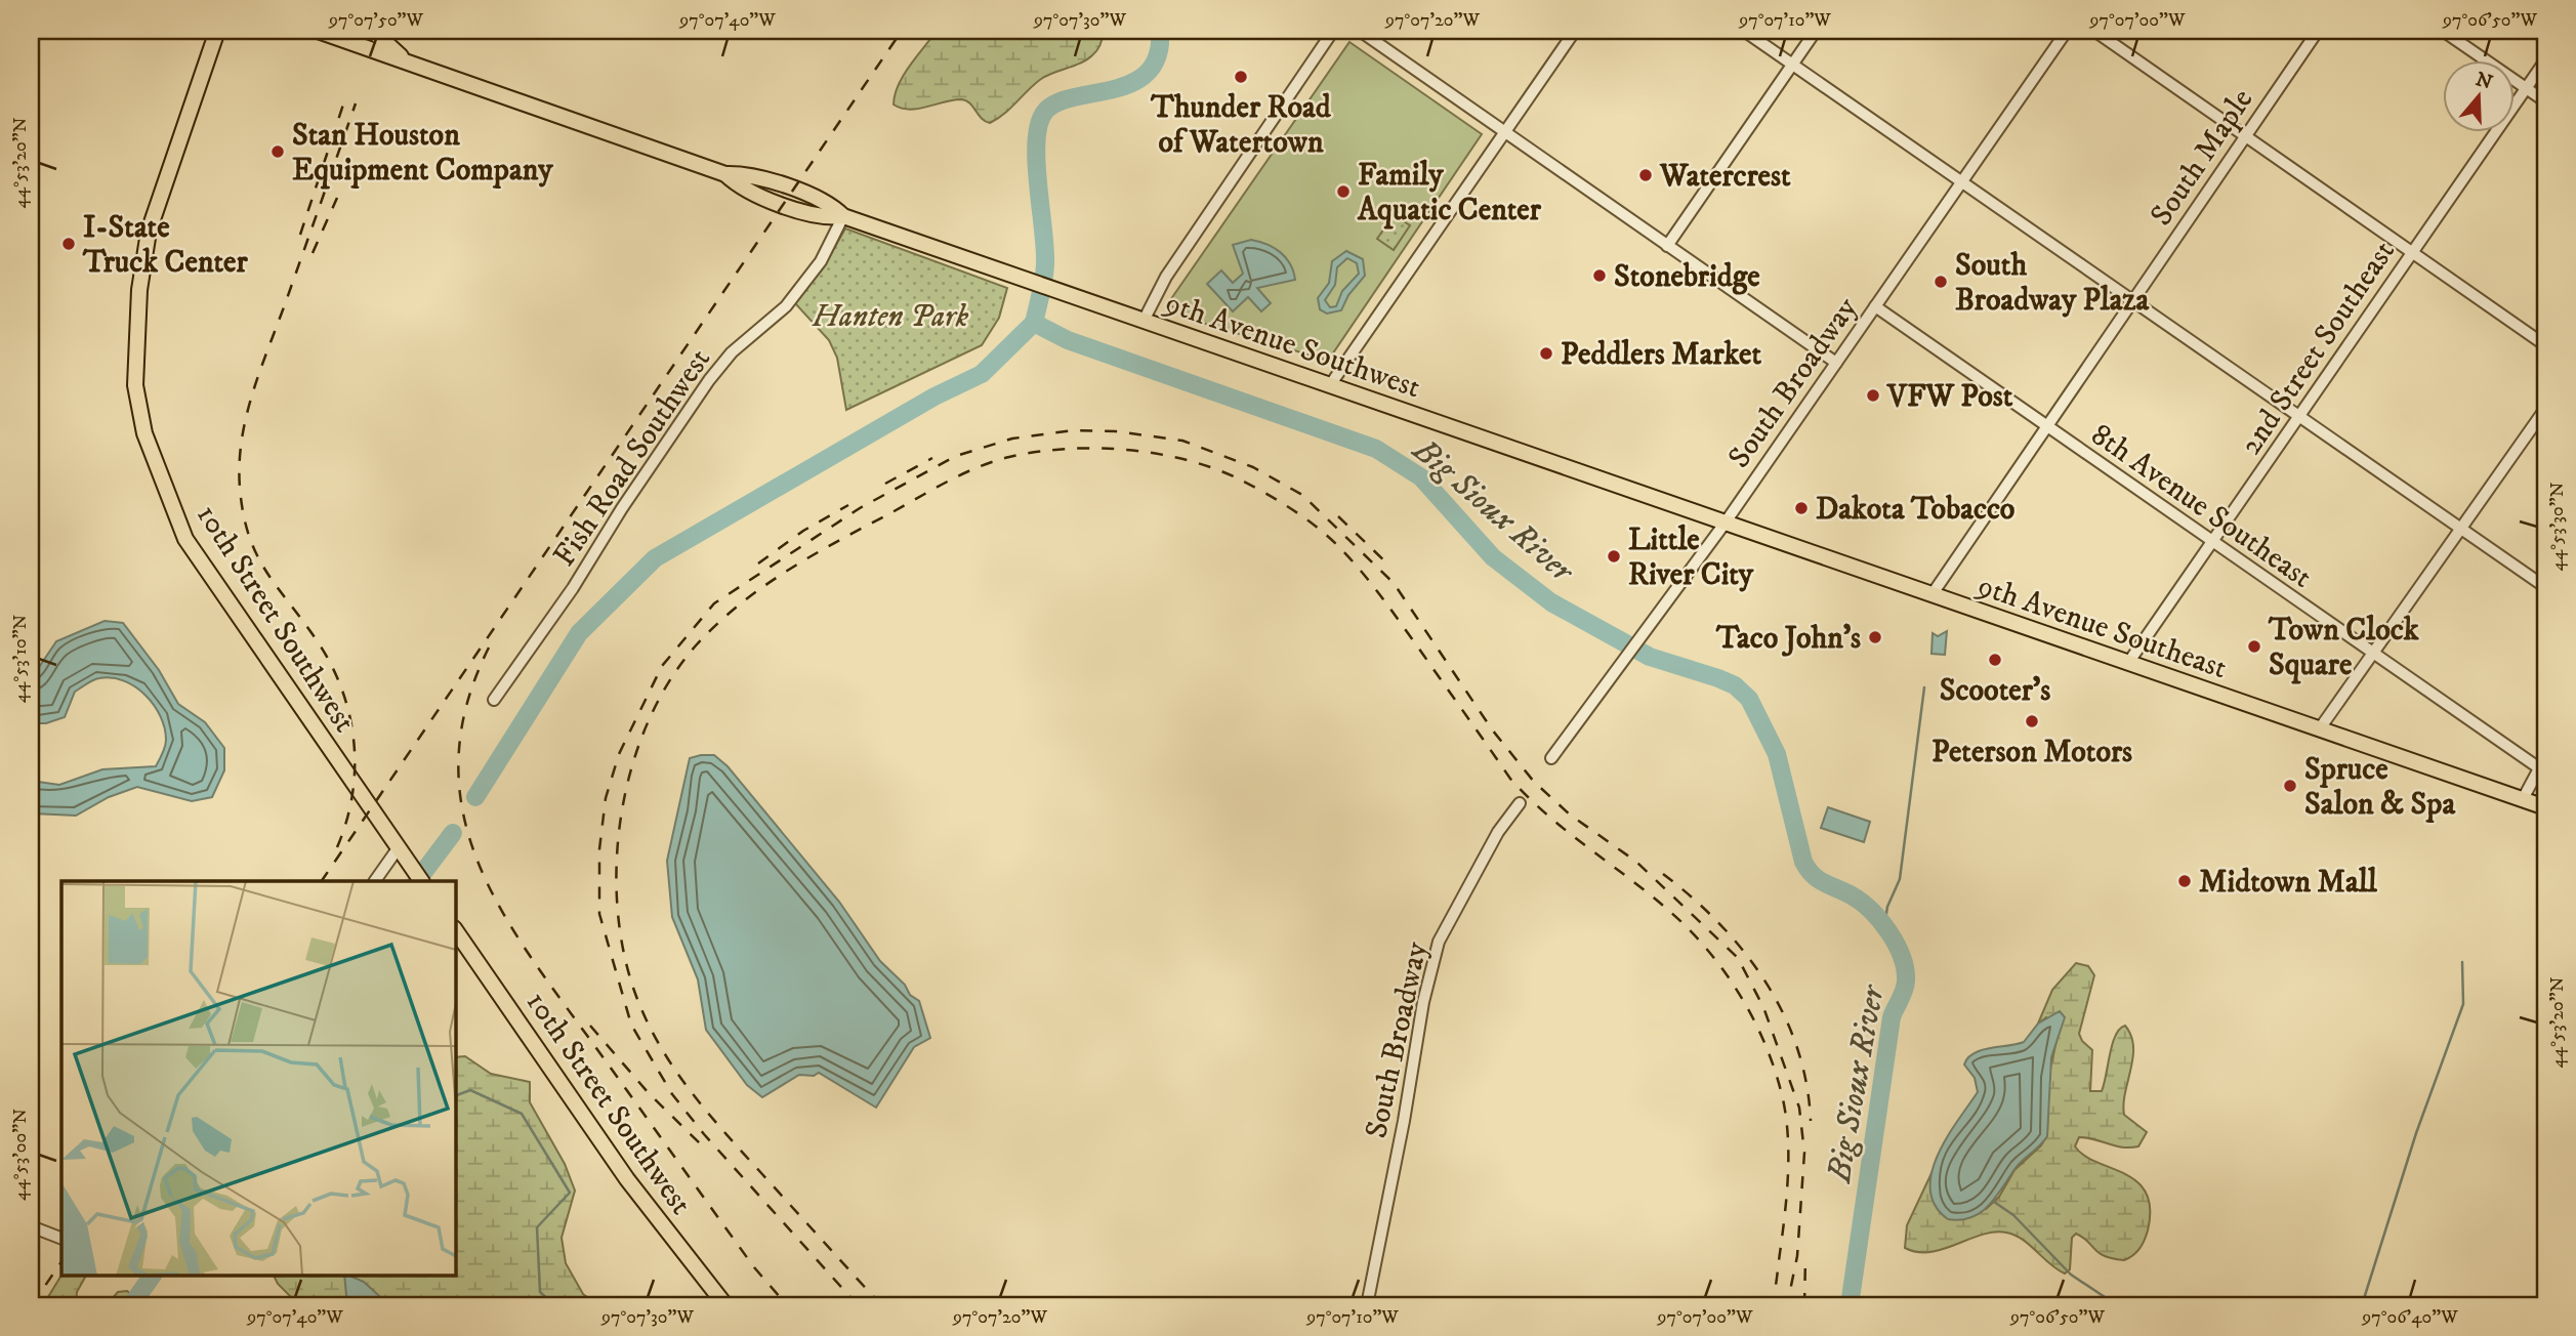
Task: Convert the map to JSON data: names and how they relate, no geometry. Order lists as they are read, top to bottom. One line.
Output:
{"streets":{"main road":["9th Avenue Southwest","10th Street Southwest","9th Avenue Southeast"],"street":["South Maple","2nd Street Southeast","South Broadway","Fish Road Southwest","8th Avenue Southeast"]},"crossings":[["South Maple","8th Avenue Southeast"],["South Maple","9th Avenue Southeast"],["9th Avenue Southwest","South Broadway"],["9th Avenue Southwest","Fish Road Southwest"],["9th Avenue Southwest","9th Avenue Southeast"],["2nd Street Southeast","8th Avenue Southeast"],["2nd Street Southeast","9th Avenue Southeast"],["South Broadway","8th Avenue Southeast"],["South Broadway","9th Avenue Southeast"]],"water":["Big Sioux River"],"parks":["Hanten Park"],"places":["Thunder Road of Watertown","Stan Houston Equipment Company","Watercrest","Family Aquatic Center","I-State Truck Center","Stonebridge","South Broadway Plaza","Peddlers Market","VFW Post","Dakota Tobacco","Little River City","Taco John's","Town Clock Square","Scooter's","Peterson Motors","Spruce Salon & Spa","Midtown Mall"],"north":"top","coordinates":["97°07'50\"W","97°07'40\"W","97°07'30\"W","97°07'20\"W","97°07'10\"W","97°07'00\"W","97°06'50\"W","44°53'20\"N","44°53'30\"N","44°53'10\"N","44°53'00\"N","97°06'40\"W"]}
